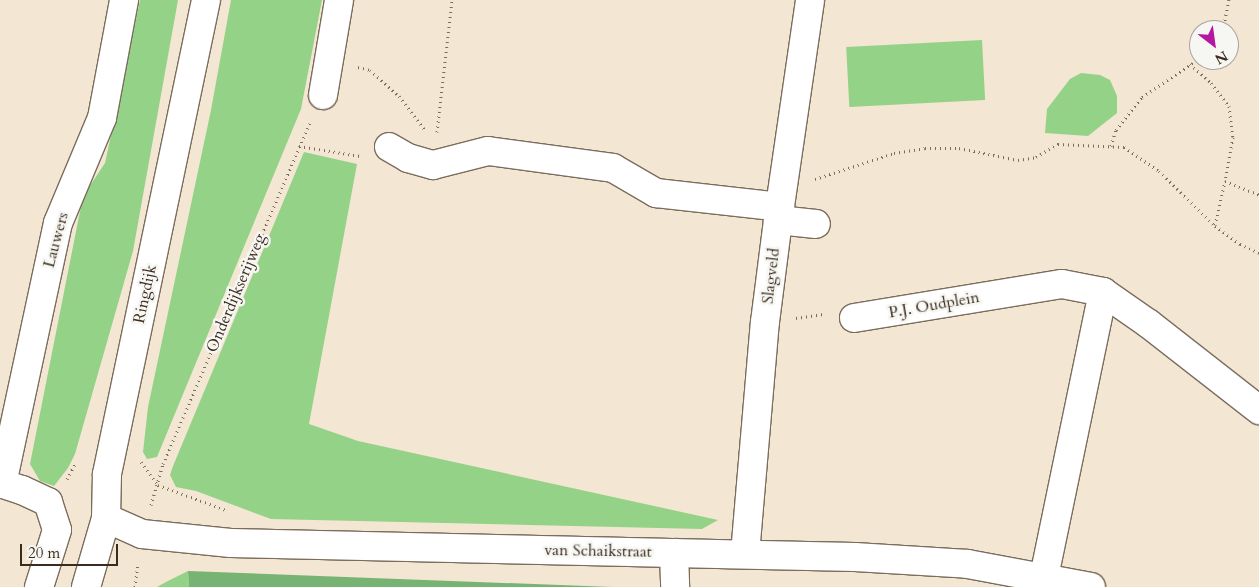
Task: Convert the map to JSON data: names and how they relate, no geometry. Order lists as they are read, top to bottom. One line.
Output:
{"streets":{"street":["Lauwers","Slagveld","Ringdijk","P.J. Oudplein","van Schaikstraat"],"path":["Onderdijkserijweg"]},"crossings":[["Slagveld","van Schaikstraat"],["Onderdijkserijweg","van Schaikstraat"],["Ringdijk","van Schaikstraat"]],"scale_bar":"20 m","north":"bottom right"}
